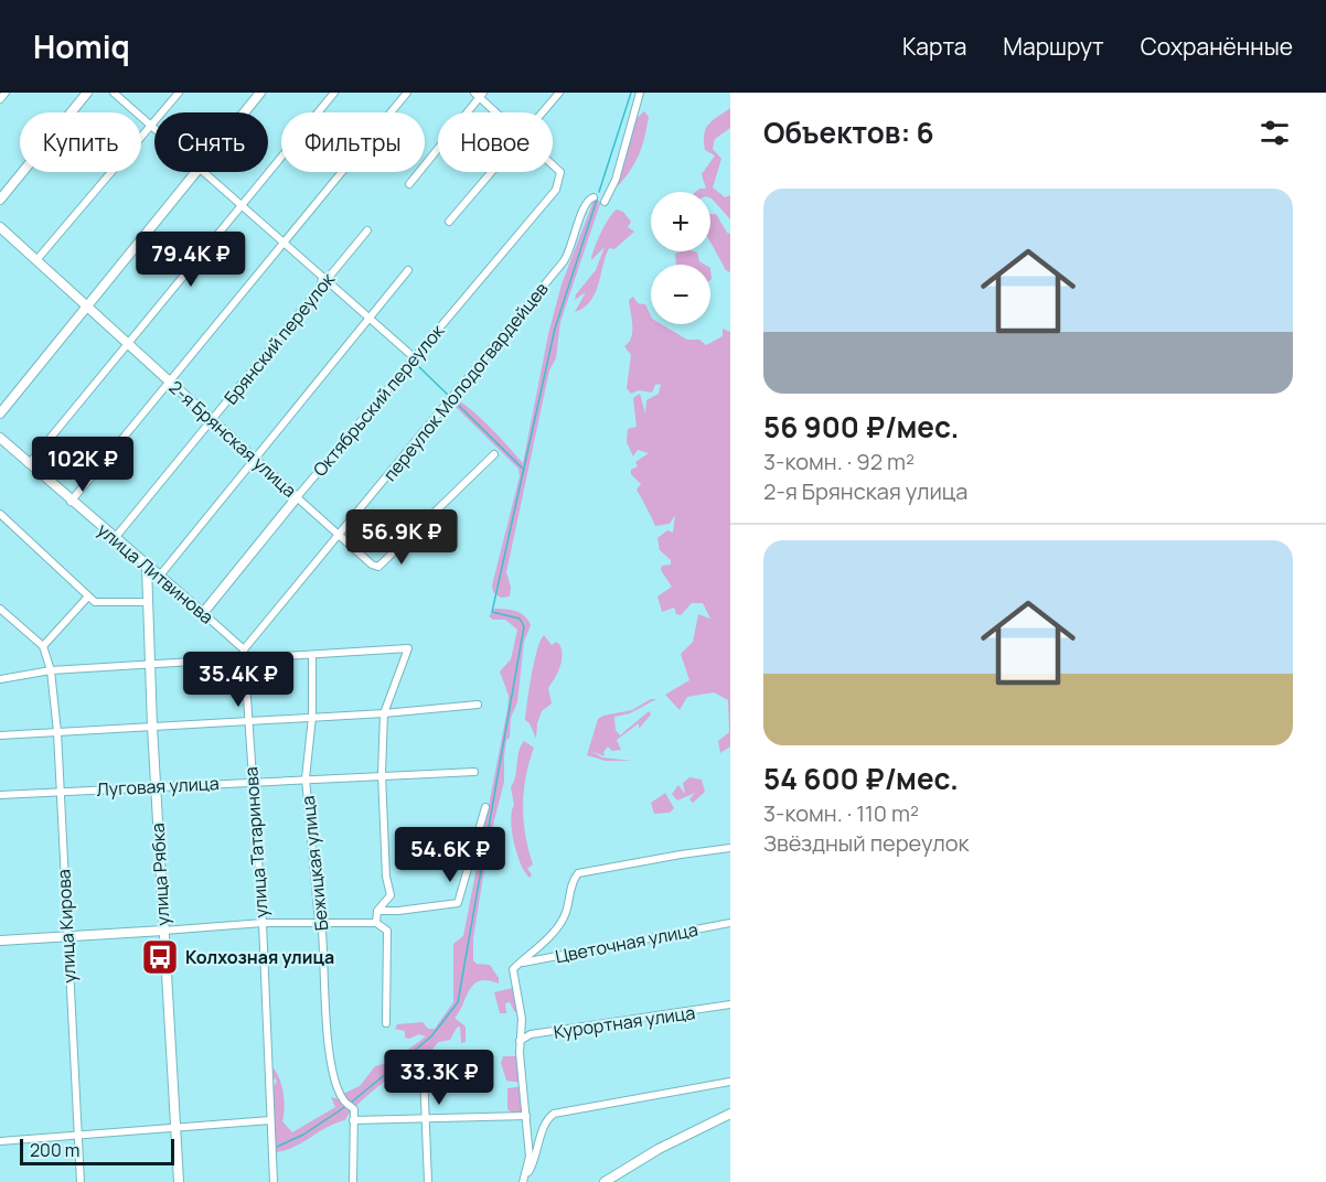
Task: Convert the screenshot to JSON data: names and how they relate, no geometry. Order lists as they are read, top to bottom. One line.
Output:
{"streets":{"street":["Брянский переулок","переулок Молодогвардейцев","Октябрьский переулок","2-я Брянская улица","улица Литвинова","Луговая улица","улица Татаринова","Бежицкая улица","улица Рябка","улица Кирова","Цветочная улица","Курортная улица"]},"crossings":[["Брянский переулок","2-я Брянская улица"],["Брянский переулок","улица Литвинова"],["переулок Молодогвардейцев","2-я Брянская улица"],["переулок Молодогвардейцев","улица Литвинова"],["Октябрьский переулок","2-я Брянская улица"],["Октябрьский переулок","улица Литвинова"],["улица Литвинова","улица Рябка"],["Луговая улица","улица Татаринова"],["Луговая улица","Бежицкая улица"],["Луговая улица","улица Рябка"],["Луговая улица","улица Кирова"]],"places":{"bus stop":["Колхозная улица"]},"scale_bar":"200 m","page":{"header":"Homiq","nav":["Карта","Маршрут","Сохранённые"],"heading":"Объектов: 6","chip":["Купить","Снять","Фильтры","Новое"],"list":[{"name":"56 900 ₽/мес.","note":"3-комн. · 92 m² · 2-я Брянская улица"},{"name":"54 600 ₽/мес.","note":"3-комн. · 110 m² · Звёздный переулок"}],"map_buttons":["+","−"],"price":["79.4K ₽","102K ₽","56.9K ₽","35.4K ₽","54.6K ₽","33.3K ₽"],"scale":"200 m"}}
